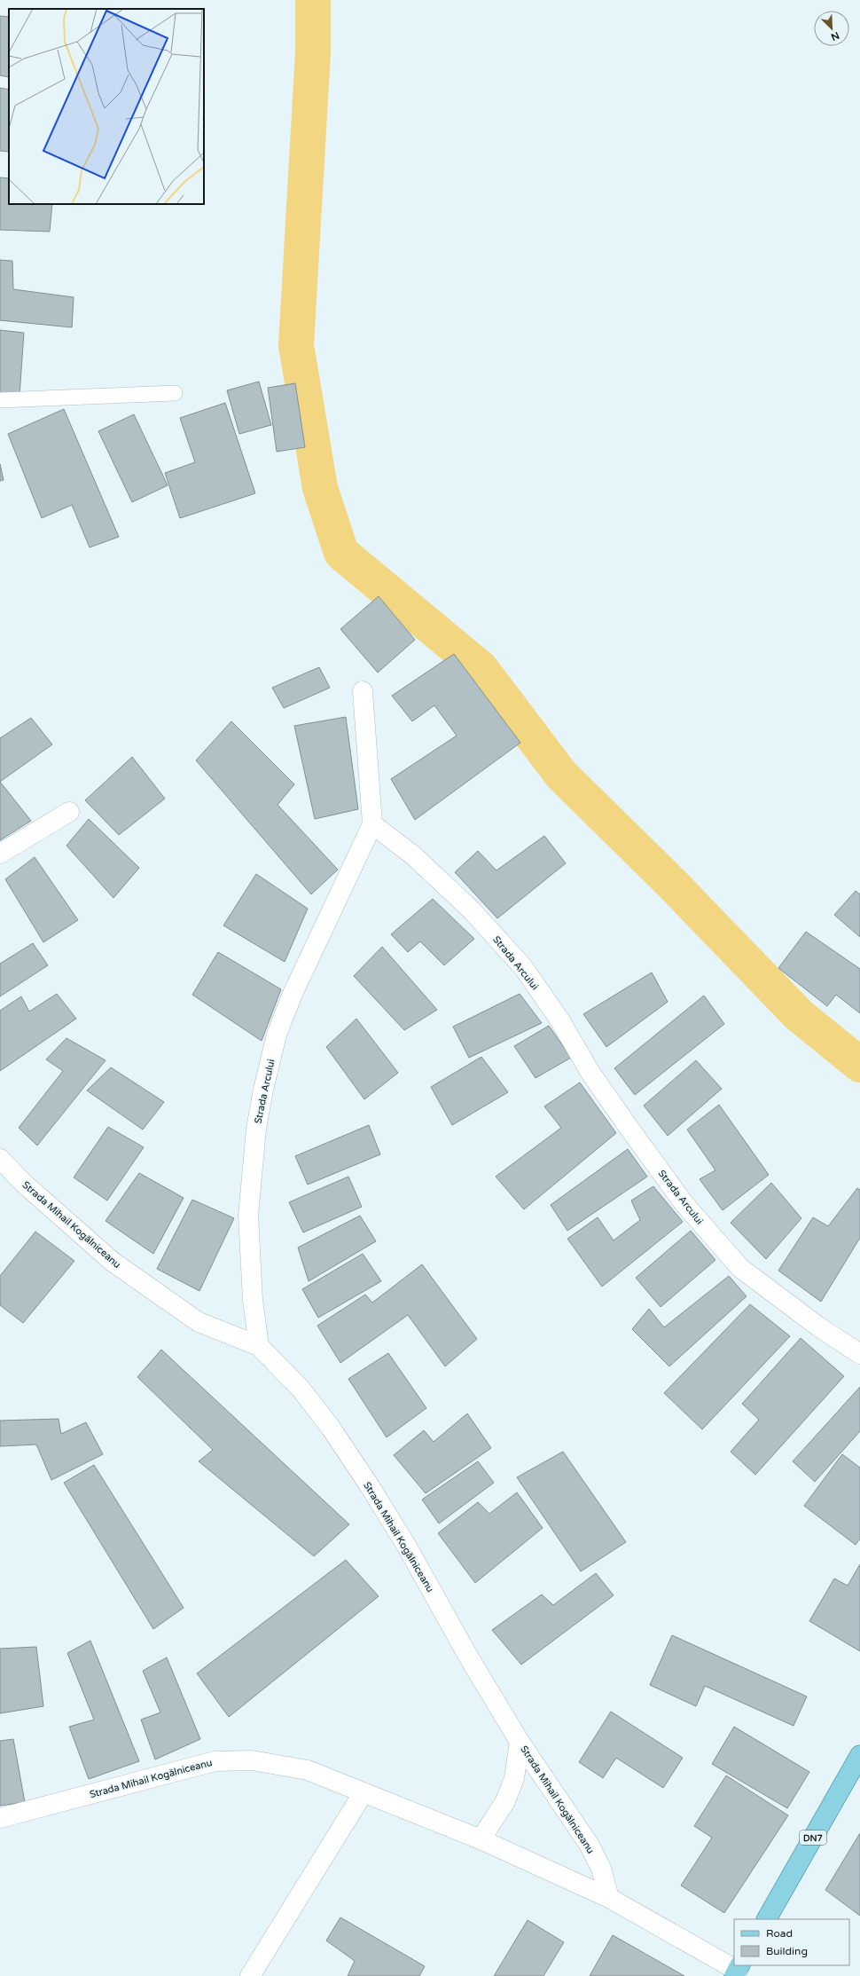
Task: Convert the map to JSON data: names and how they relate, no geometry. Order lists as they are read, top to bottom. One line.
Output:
{"streets":{"main road":["DN7"],"street":["Strada Arcului","Strada Mihail Kogălniceanu"]},"crossings":[["Strada Arcului","Strada Mihail Kogălniceanu"]],"legend":["Road","Building"],"north":"bottom right"}
